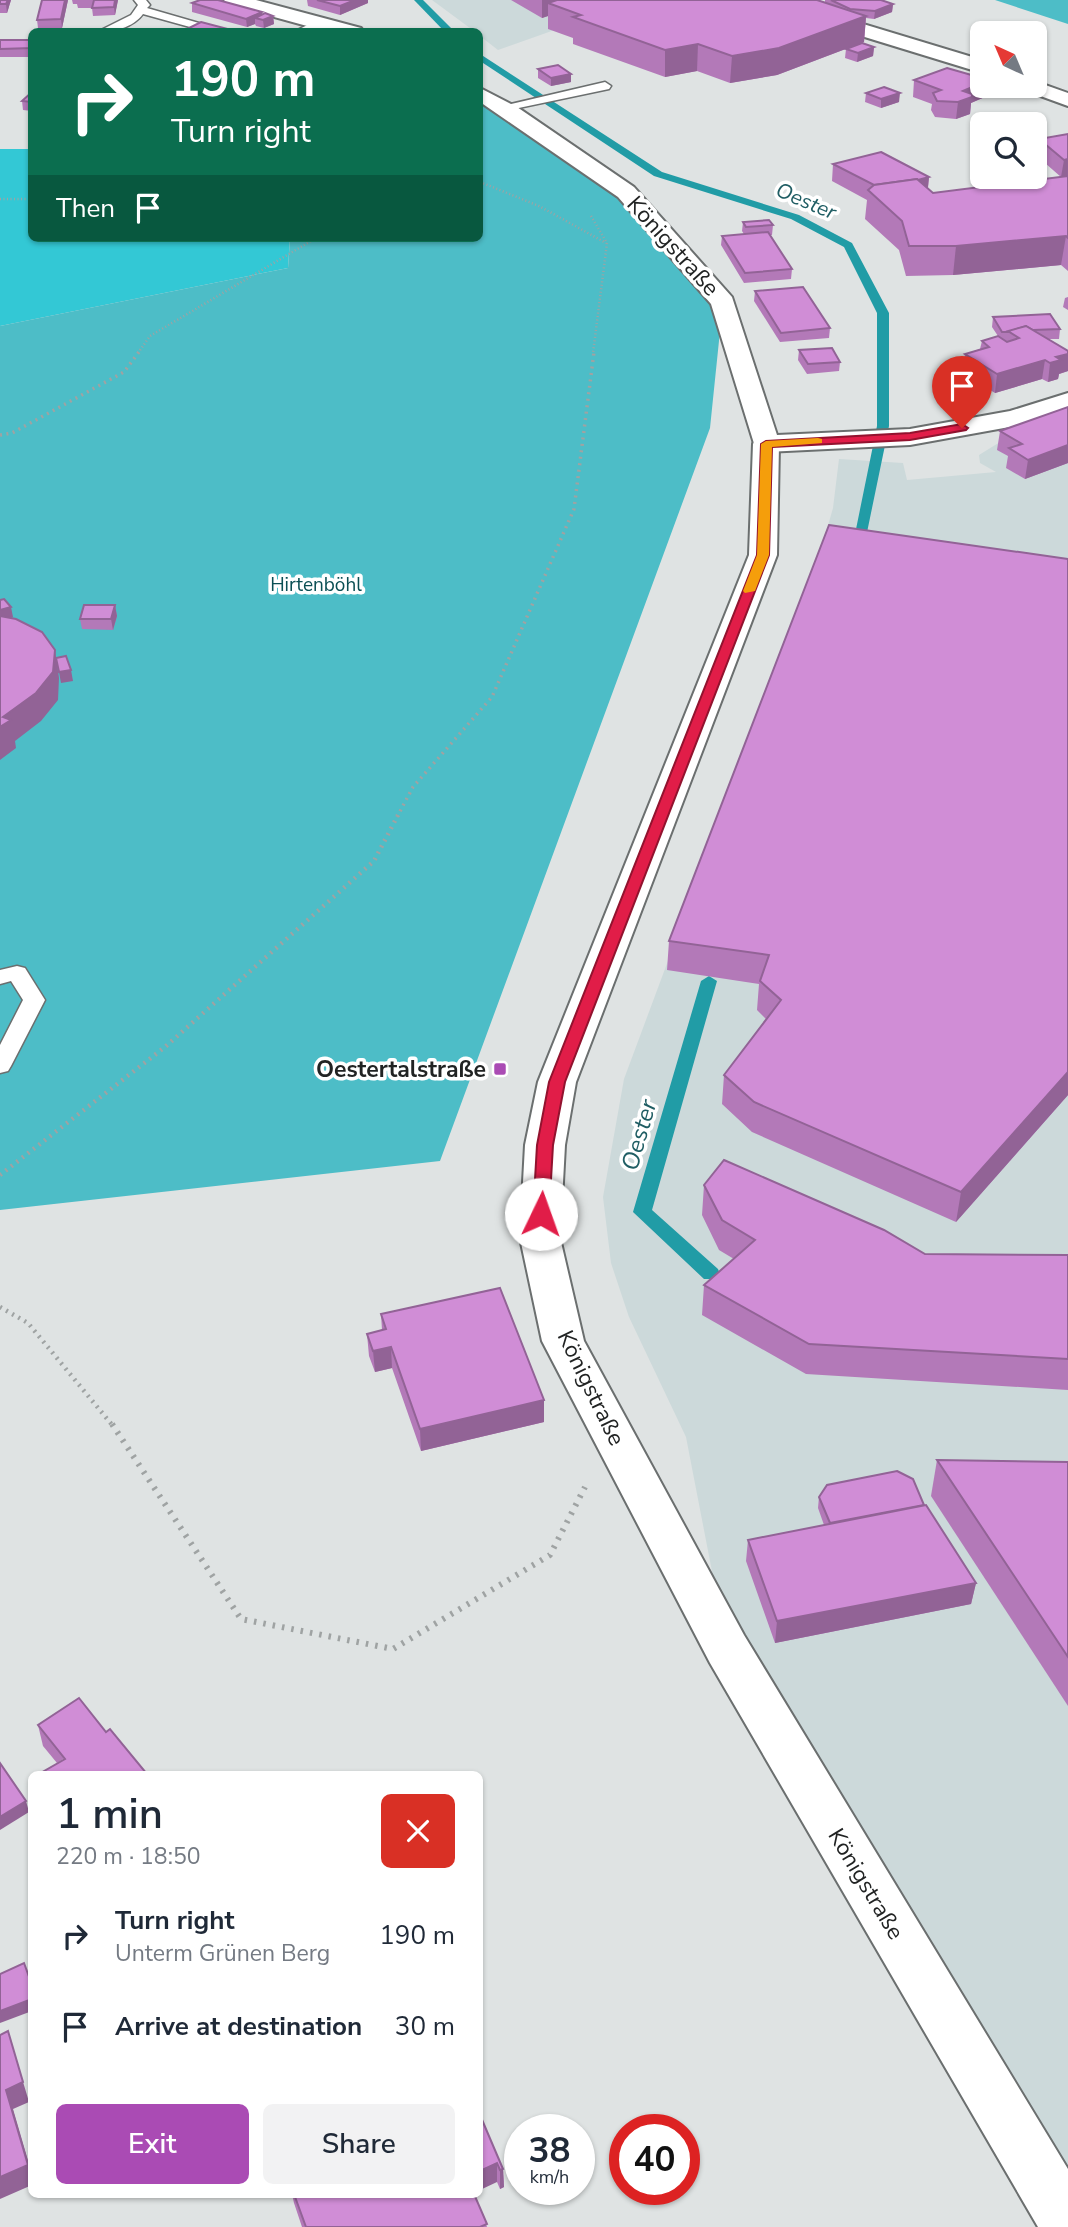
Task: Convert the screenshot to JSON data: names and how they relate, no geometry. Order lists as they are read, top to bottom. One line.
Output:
{"streets":{"street":["Königstraße"]},"water":["Oester"],"parks":["Hirtenböhl"],"places":{"transit":["Oestertalstraße"]},"north":"top left","page":{"turn":["190 m","Turn right"],"then":"Then","heading":["1 min","220 m · 18:50"],"list":[{"name":"Turn right","note":"Unterm Grünen Berg","value":"190 m"},{"name":"Arrive at destination","value":"30 m"}],"buttons":["Exit","Share"],"speed":"38 km/h","limit":"40"}}
